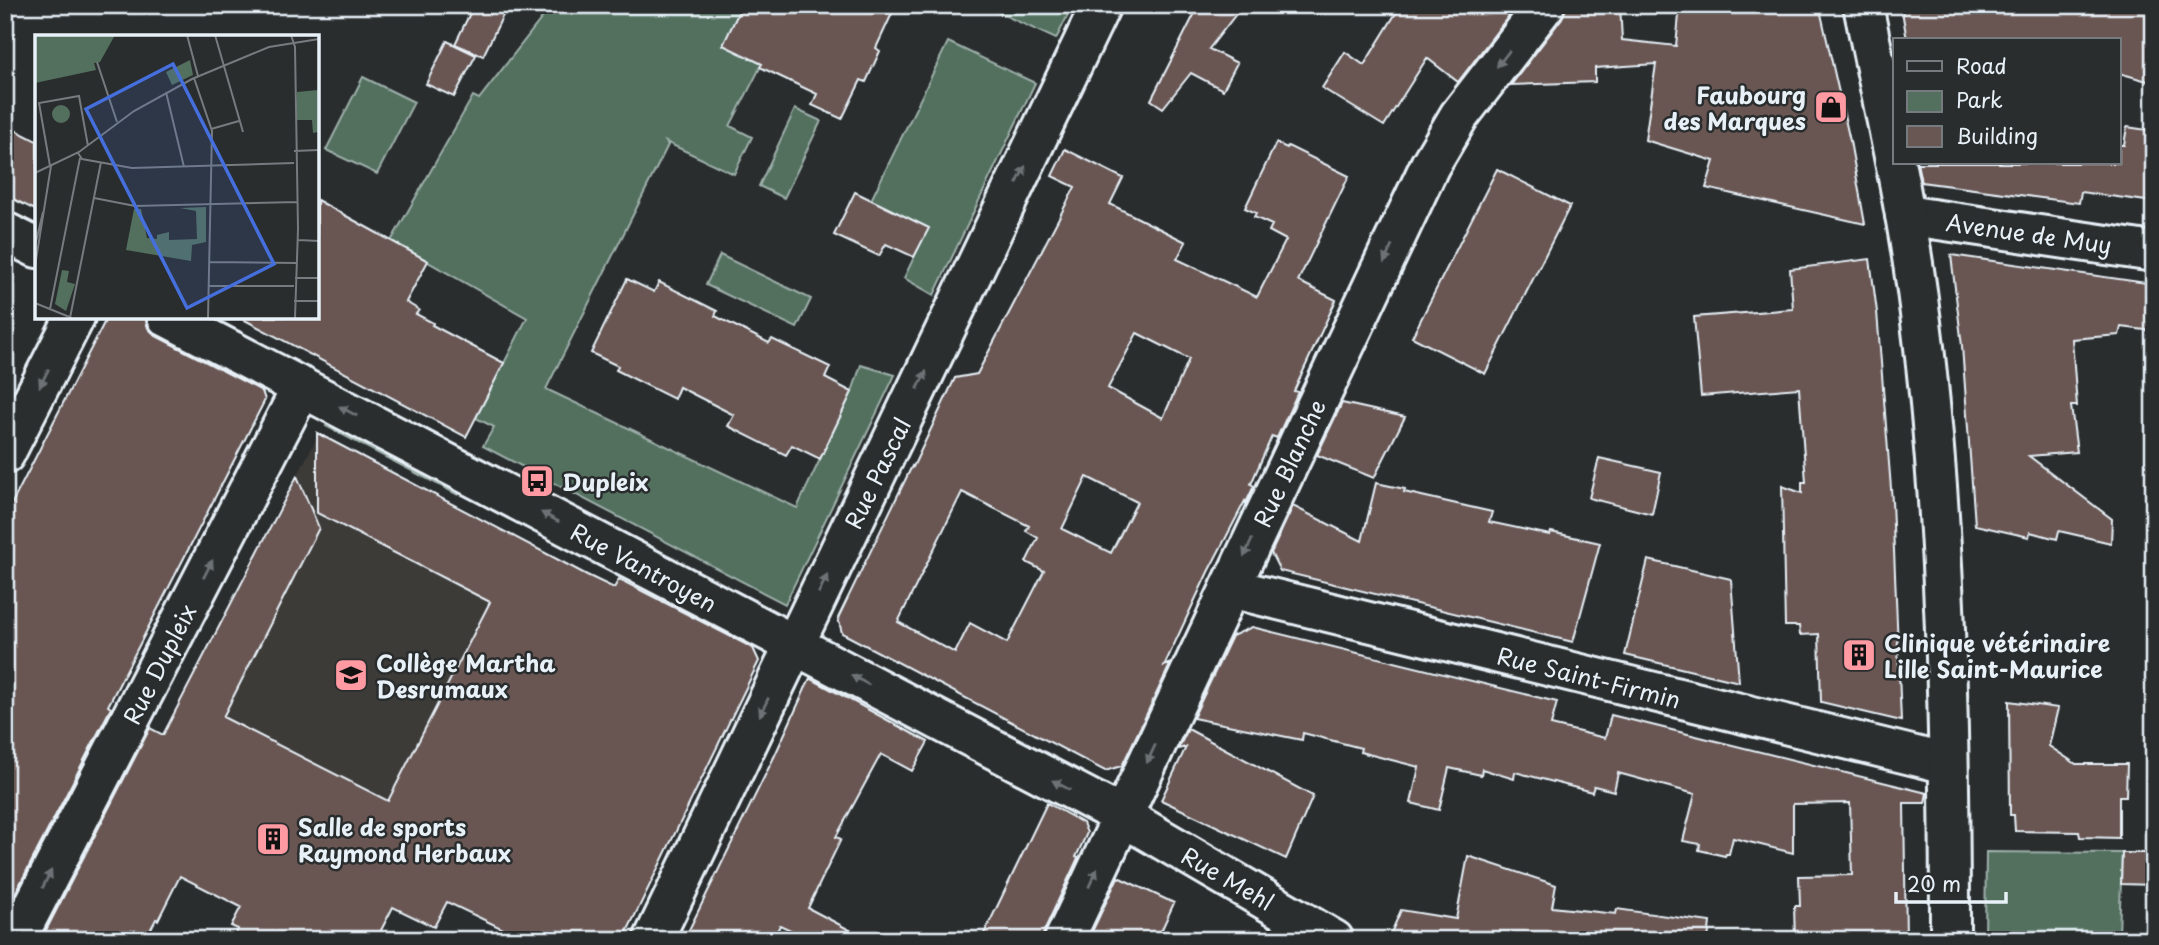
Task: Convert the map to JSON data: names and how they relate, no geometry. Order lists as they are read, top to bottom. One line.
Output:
{"streets":{"street":["Avenue de Muy","Rue Blanche","Rue Pascal","Rue Vantroyen","Rue Dupleix","Rue Saint-Firmin","Rue Mehl"]},"crossings":[["Rue Blanche","Rue Vantroyen"],["Rue Blanche","Rue Saint-Firmin"],["Rue Blanche","Rue Mehl"],["Rue Pascal","Rue Vantroyen"],["Rue Vantroyen","Rue Dupleix"],["Rue Vantroyen","Rue Mehl"]],"one_way":["Rue Vantroyen","Rue Dupleix"],"places":{"shop":["Faubourg des Marques"],"bus stop":["Dupleix"],"building":["Clinique vétérinaire Lille Saint-Maurice","Salle de sports Raymond Herbaux"],"school or university":["Collège Martha Desrumaux"]},"legend":["Road","Park","Building"],"scale_bar":"20 m"}
